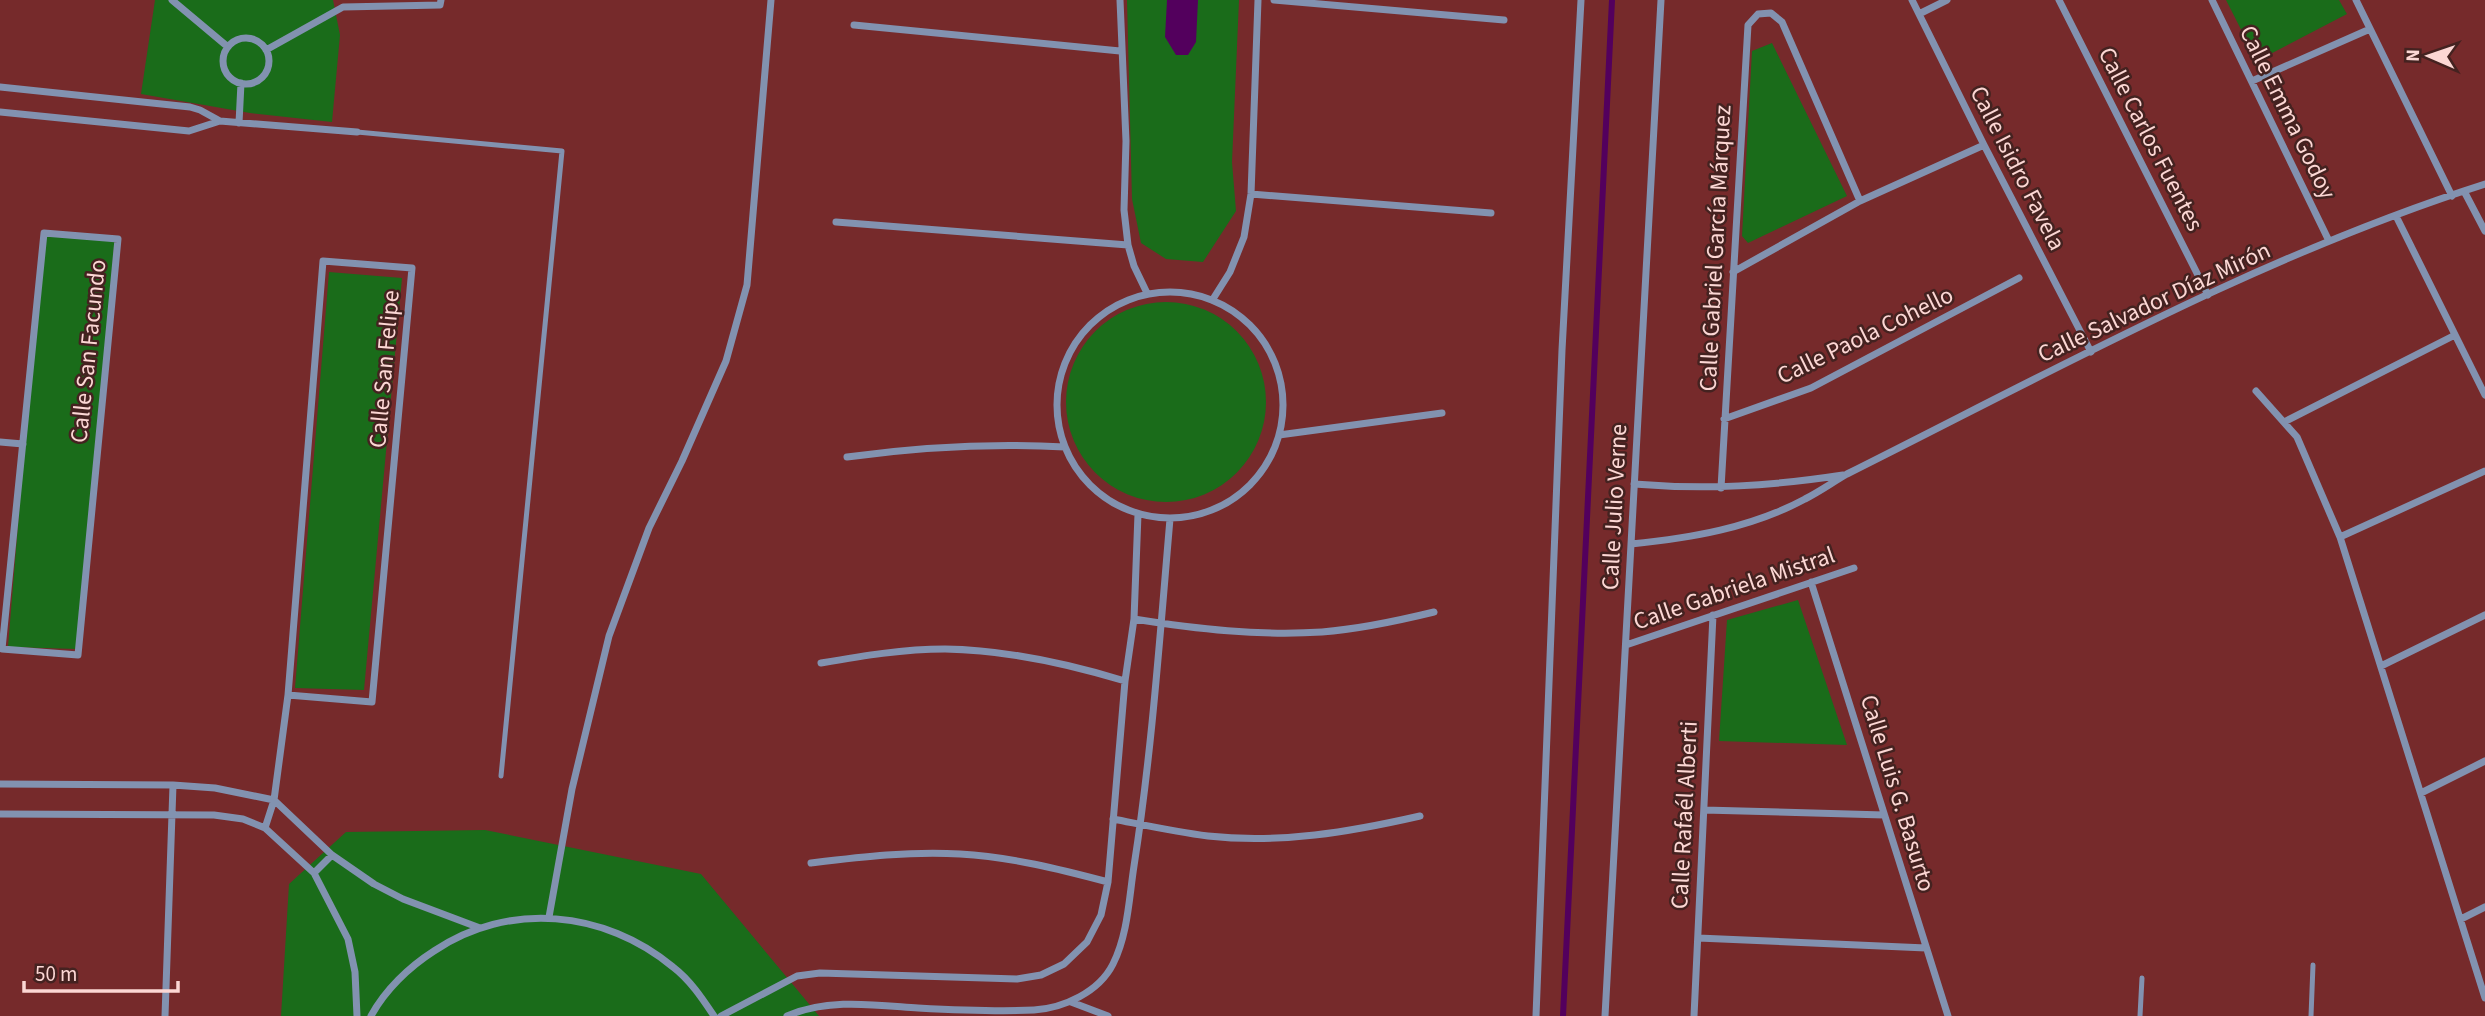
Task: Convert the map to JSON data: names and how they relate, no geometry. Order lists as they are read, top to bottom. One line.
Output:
{"streets":{"street":["Calle Emma Godoy","Calle Carlos Fuentes","Calle Isidro Favela","Calle Gabriel García Márquez","Calle Salvador Díaz Mirón","Calle Paola Cohello","Calle San Facundo","Calle San Felipe","Calle Julio Verne","Calle Gabriela Mistral","Calle Luis G. Basurto","Calle Rafaél Alberti"]},"crossings":[["Calle Emma Godoy","Calle Salvador Díaz Mirón"],["Calle Carlos Fuentes","Calle Salvador Díaz Mirón"],["Calle Isidro Favela","Calle Salvador Díaz Mirón"],["Calle Gabriel García Márquez","Calle Salvador Díaz Mirón"],["Calle Gabriel García Márquez","Calle Paola Cohello"],["Calle Salvador Díaz Mirón","Calle Julio Verne"],["Calle Julio Verne","Calle Gabriela Mistral"],["Calle Gabriela Mistral","Calle Luis G. Basurto"],["Calle Gabriela Mistral","Calle Rafaél Alberti"]],"scale_bar":"50 m","north":"left"}
